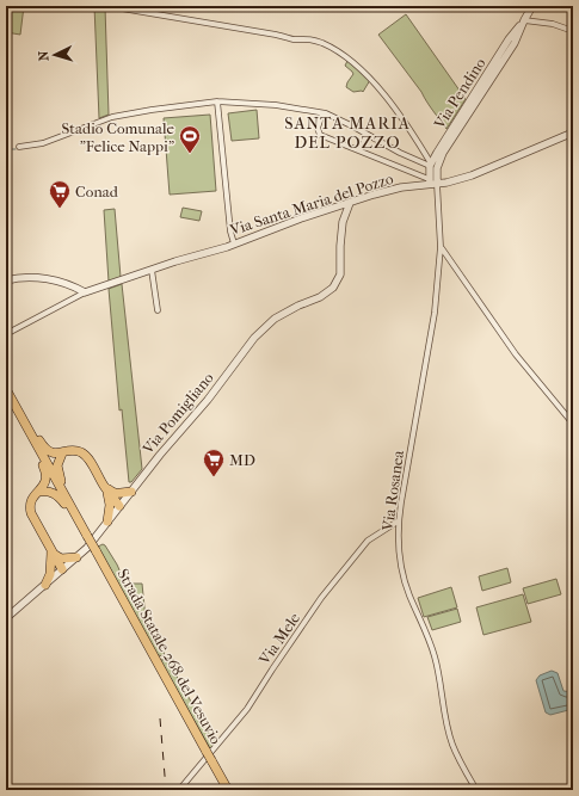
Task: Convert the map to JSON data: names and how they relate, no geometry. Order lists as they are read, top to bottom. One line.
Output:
{"streets":{"highway":["Strada Statale 268 del Vesuvio"],"street":["Via Pendino","Via Santa Maria del Pozzo","Via Pomigliano","Via Rosanea","Via Mele"]},"crossings":[["Via Pendino","Via Santa Maria del Pozzo"],["Via Pendino","Via Rosanea"],["Via Santa Maria del Pozzo","Via Pomigliano"],["Via Santa Maria del Pozzo","Via Rosanea"],["Via Rosanea","Via Mele"]],"districts":["SANTA MARIA DEL POZZO"],"places":{"sports":["Stadio Comunale \"Felice Nappi\""],"supermarket":["Conad","MD"]},"north":"left"}
